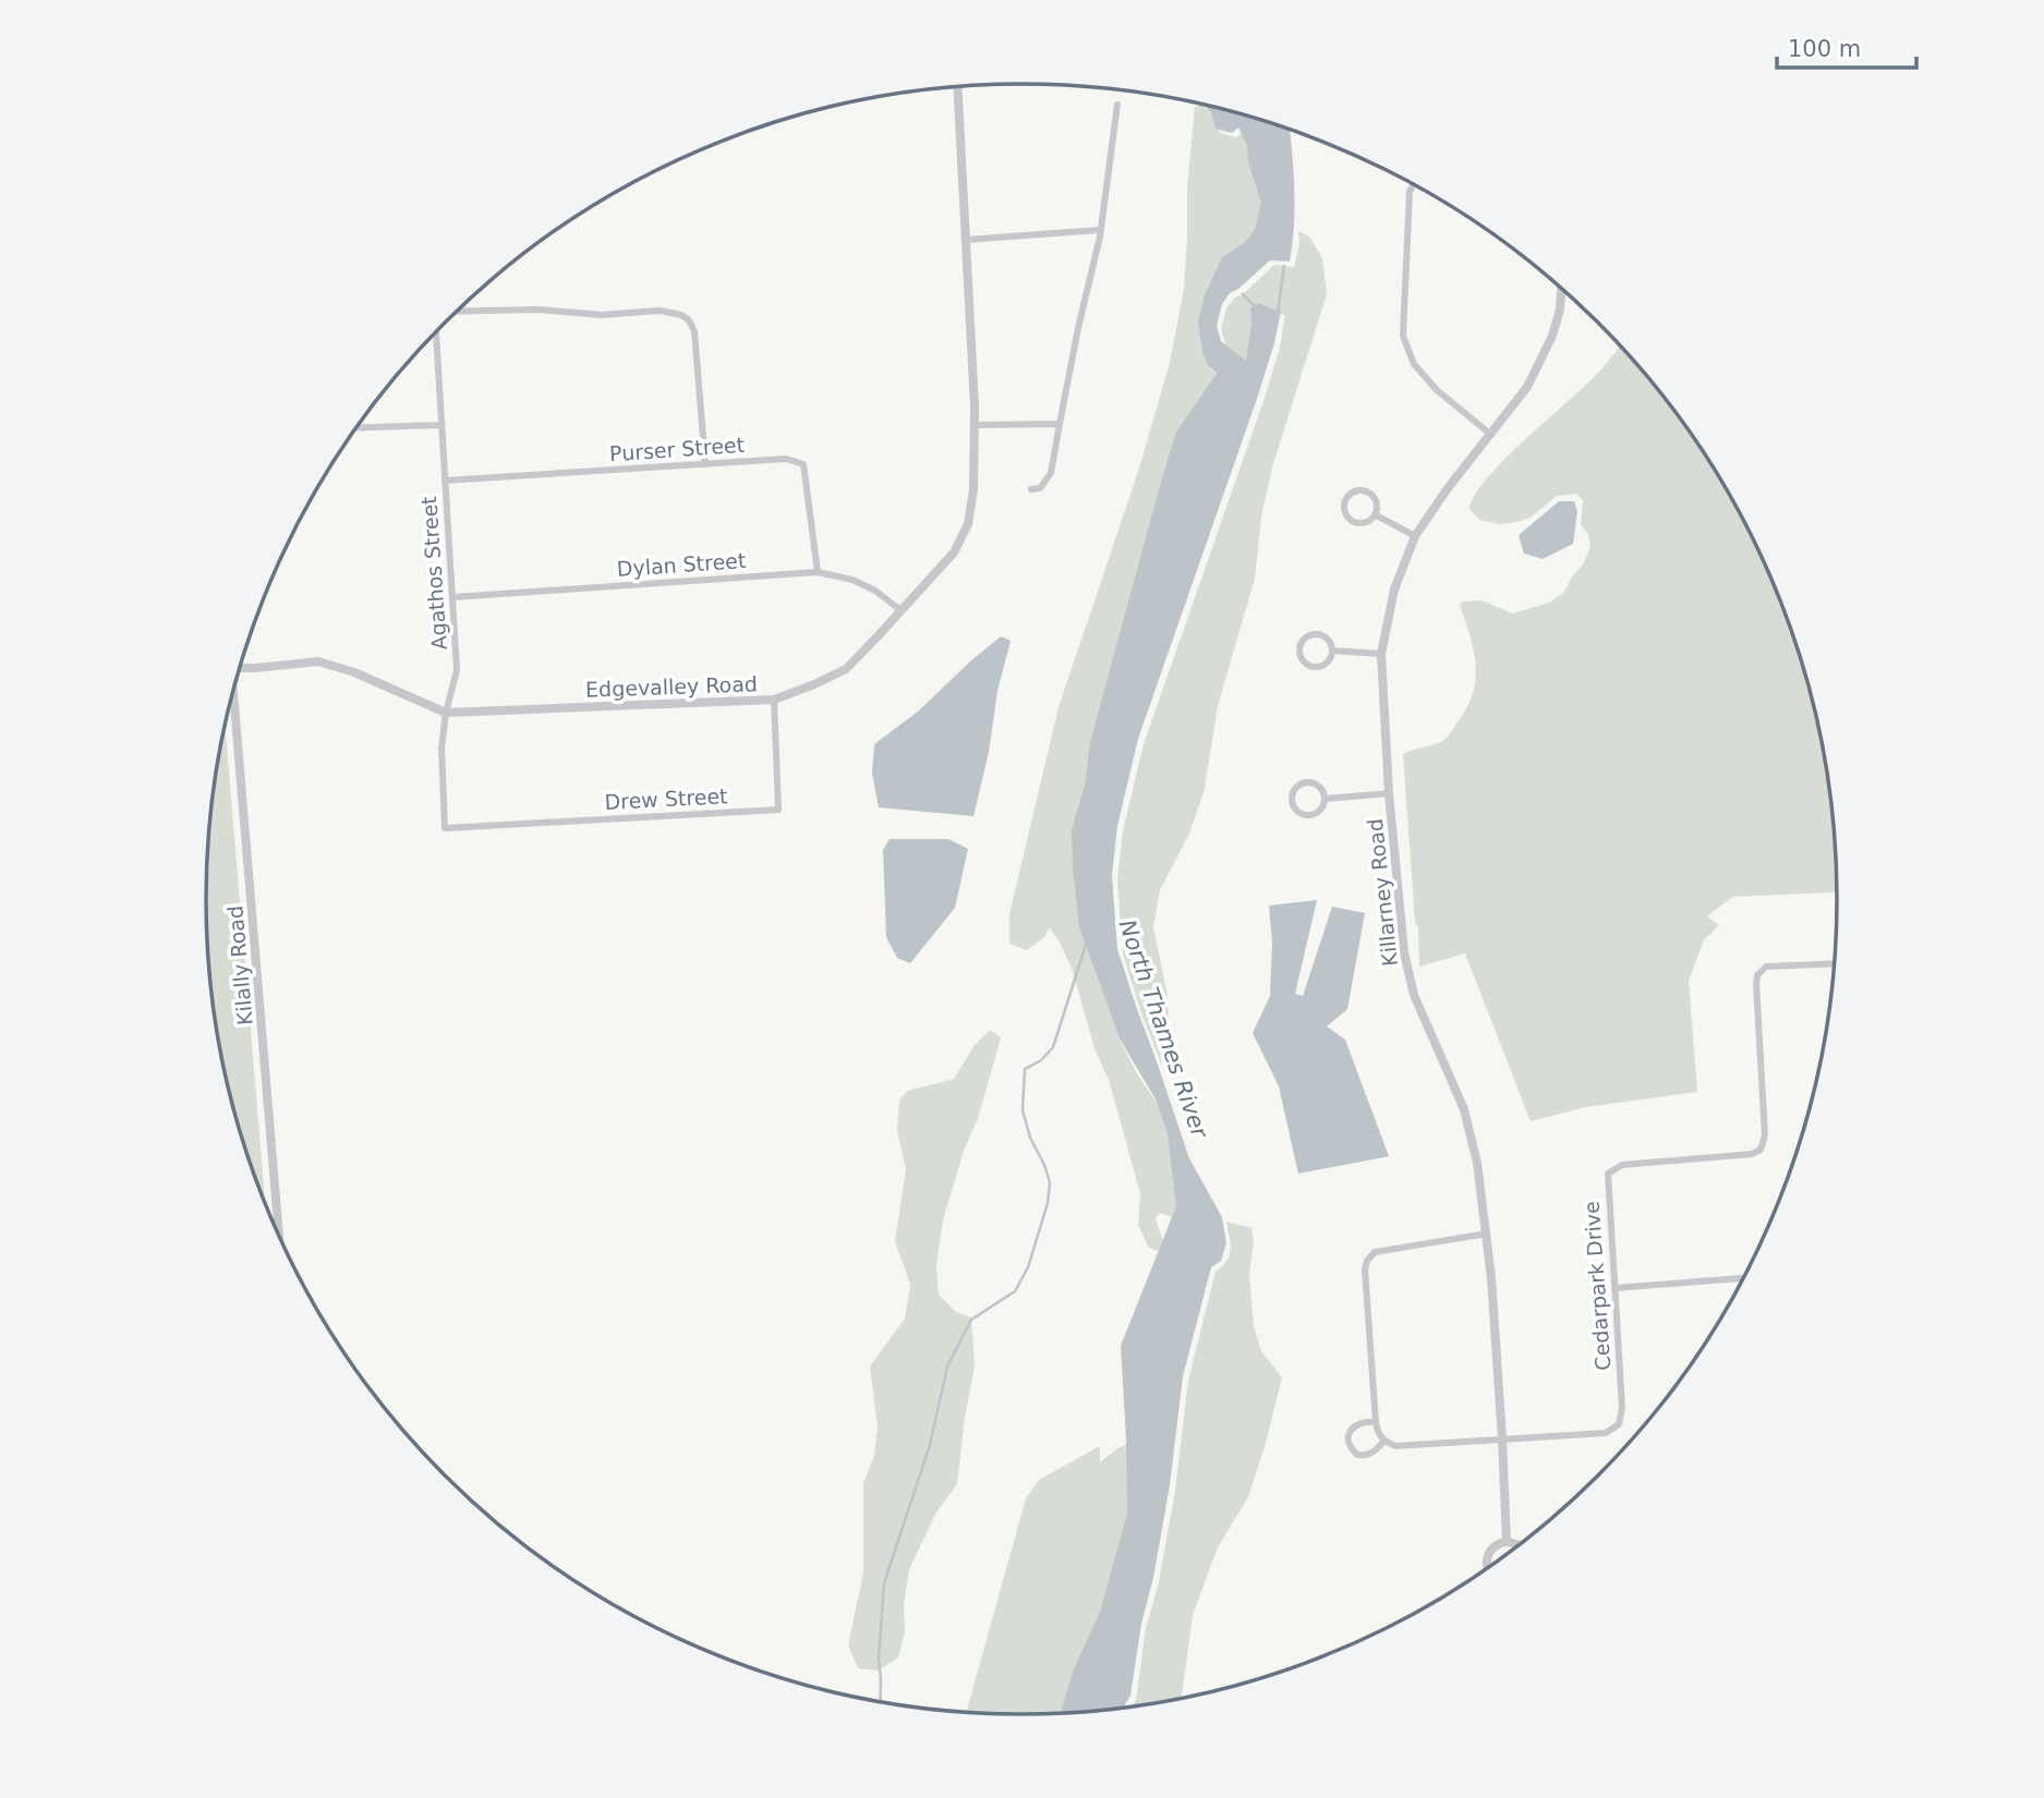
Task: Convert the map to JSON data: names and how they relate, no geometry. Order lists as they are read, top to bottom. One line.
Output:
{"streets":{"street":["Purser Street","Dylan Street","Agathos Street","Edgevalley Road","Drew Street","Killarney Road","Kilally Road","Cedarpark Drive"]},"crossings":[["Purser Street","Dylan Street"],["Purser Street","Agathos Street"],["Dylan Street","Agathos Street"],["Dylan Street","Edgevalley Road"],["Agathos Street","Edgevalley Road"],["Agathos Street","Drew Street"],["Edgevalley Road","Drew Street"],["Killarney Road","Cedarpark Drive"]],"water":["North Thames River"],"scale_bar":"100 m"}
